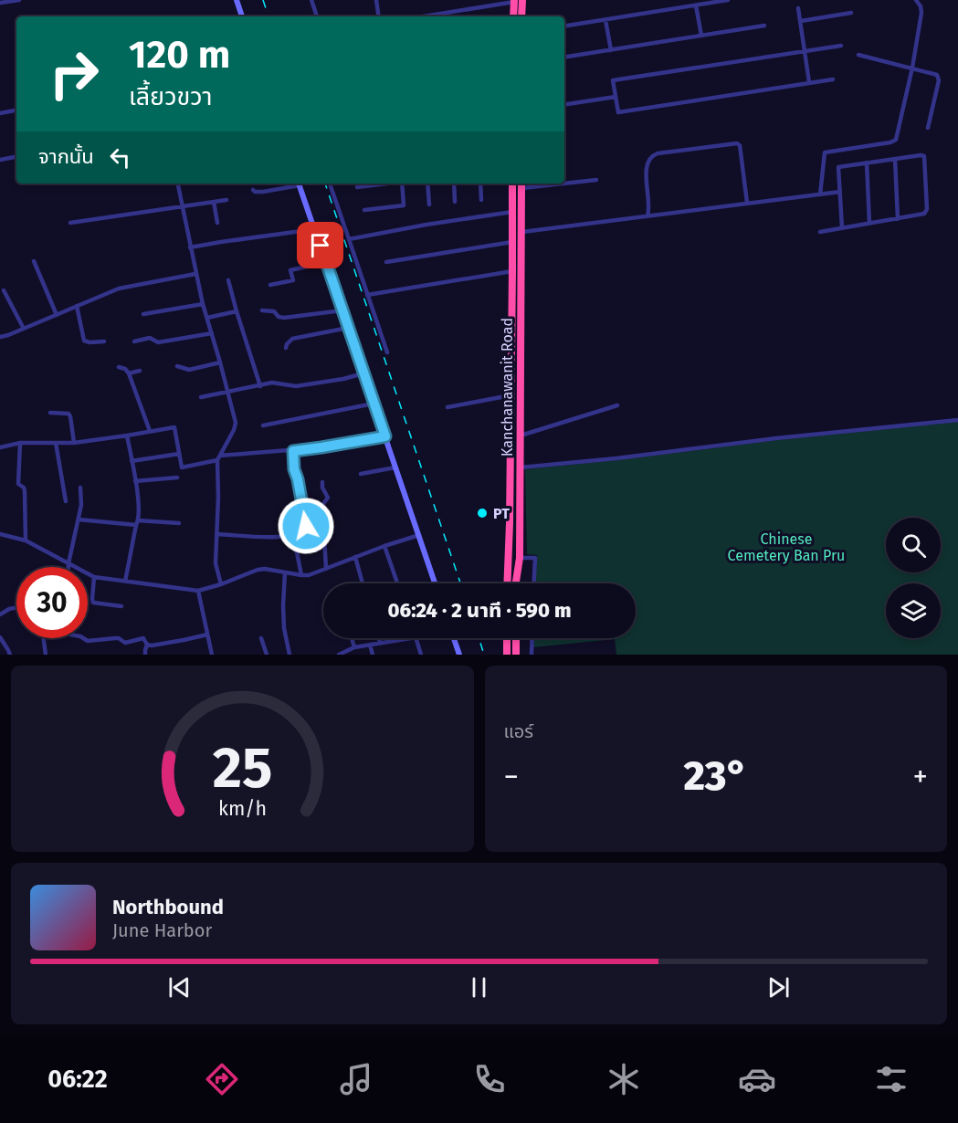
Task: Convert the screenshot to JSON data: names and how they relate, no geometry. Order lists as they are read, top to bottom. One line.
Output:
{"streets":{"highway":["Kanchanawanit Road"]},"parks":["Chinese Cemetery Ban Pru"],"places":["PT"],"page":{"turn":["120 m","เลี้ยวขวา"],"then":"จากนั้น","limit":"30","trip":"06:24 · 2 นาที · 590 m","tile":"แอร์","heat":["−","23°","+"],"song":["Northbound","June Harbor"],"tabs":"06:22","gauge":["25","km/h"]}}
